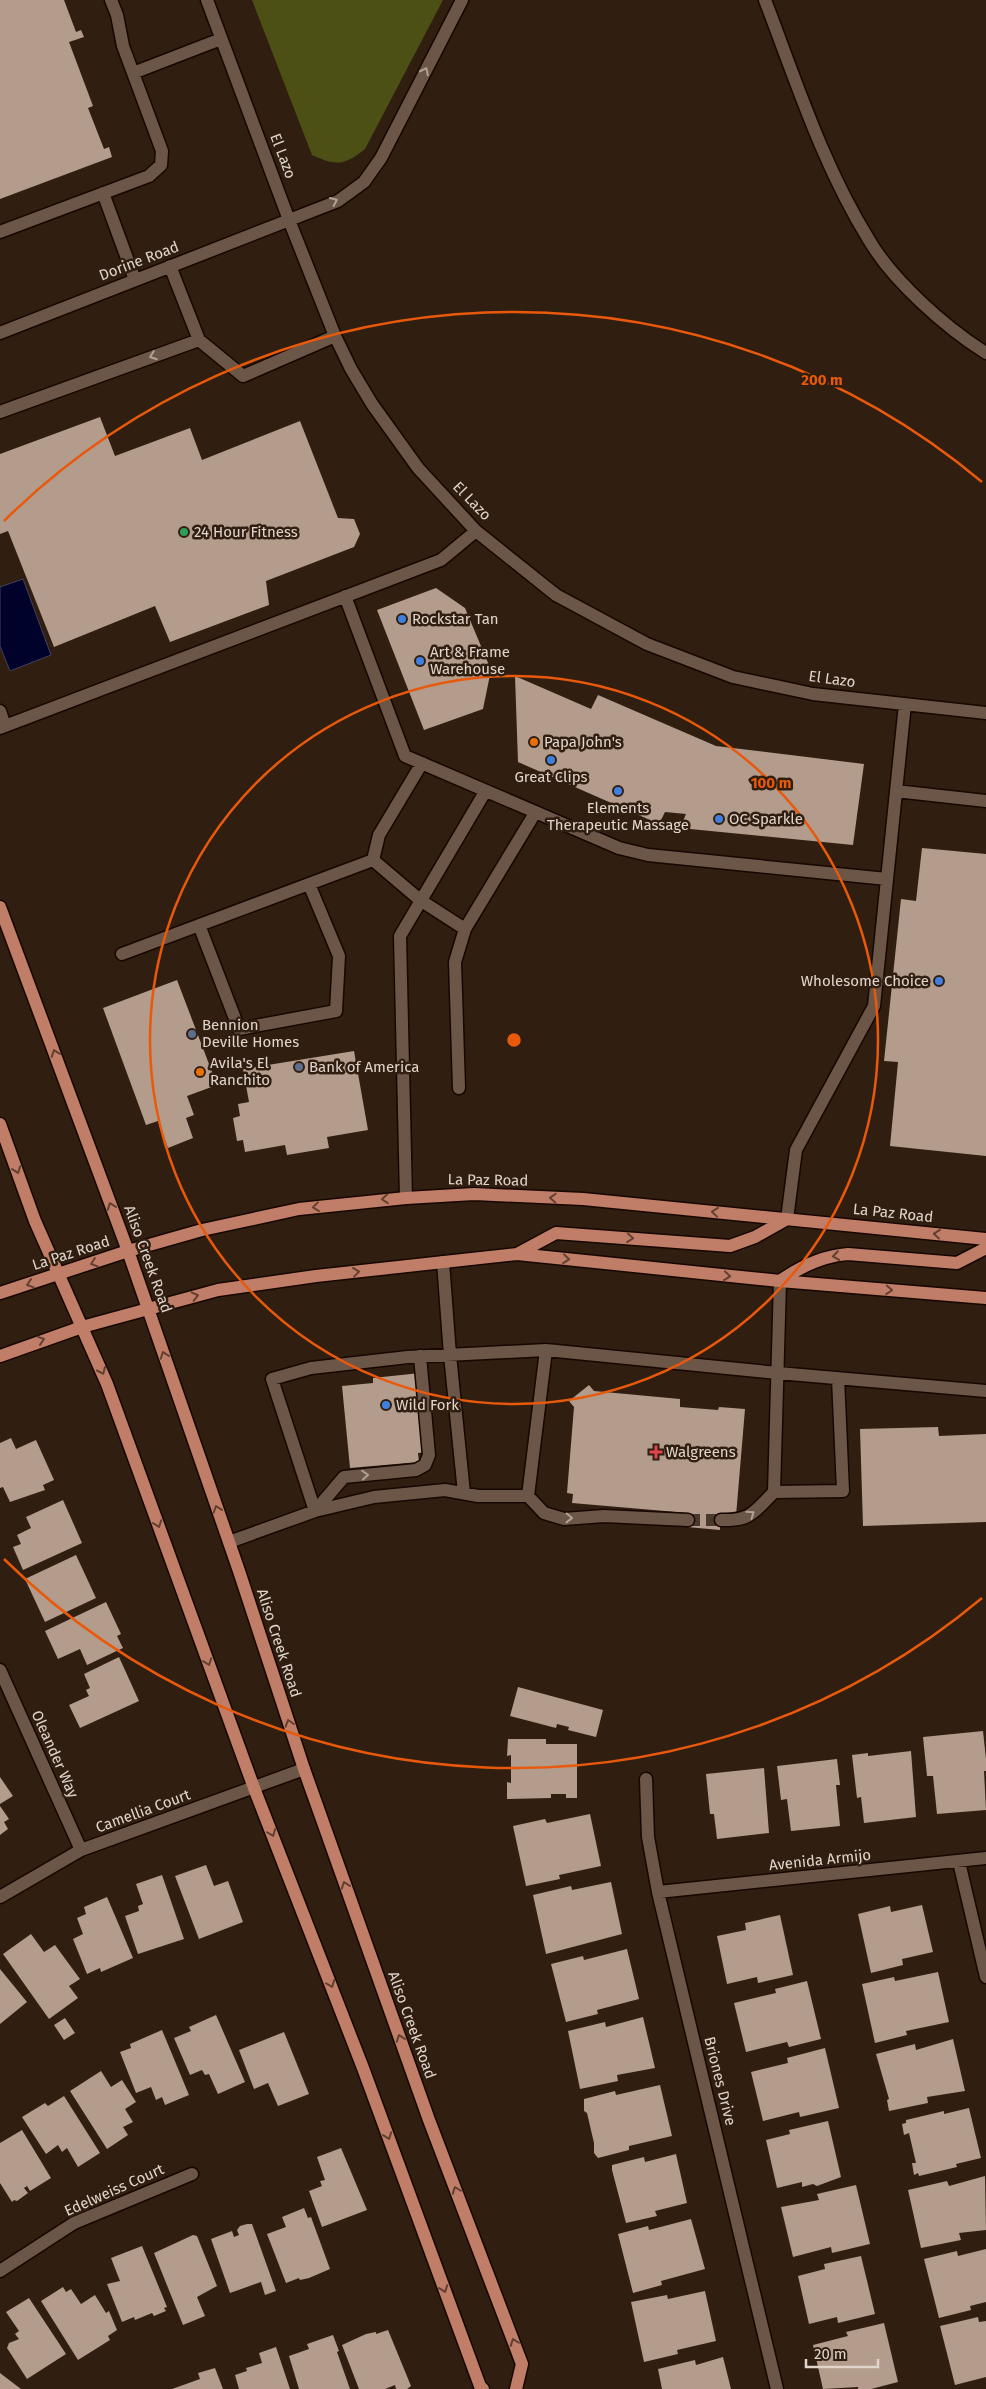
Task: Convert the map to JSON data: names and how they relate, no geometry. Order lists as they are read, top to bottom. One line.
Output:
{"streets":{"main road":["La Paz Road","Aliso Creek Road"],"street":["El Lazo","Dorine Road","Oleander Way","Camellia Court","Avenida Armijo","Briones Drive","Edelweiss Court"]},"crossings":[["El Lazo","Dorine Road"],["La Paz Road","Aliso Creek Road"],["Aliso Creek Road","Camellia Court"],["Oleander Way","Camellia Court"],["Avenida Armijo","Briones Drive"]],"one_way":["Dorine Road"],"places":{"other":["24 Hour Fitness","Rockstar Tan","Art & Frame Warehouse","Papa John's","Great Clips","Elements Therapeutic Massage","OC Sparkle","Wholesome Choice","Bennion Deville Homes","Bank of America","Avila's El Ranchito","Wild Fork"],"health":["Walgreens"]},"scale_bar":"20 m","rings":["200 m","100 m"]}
